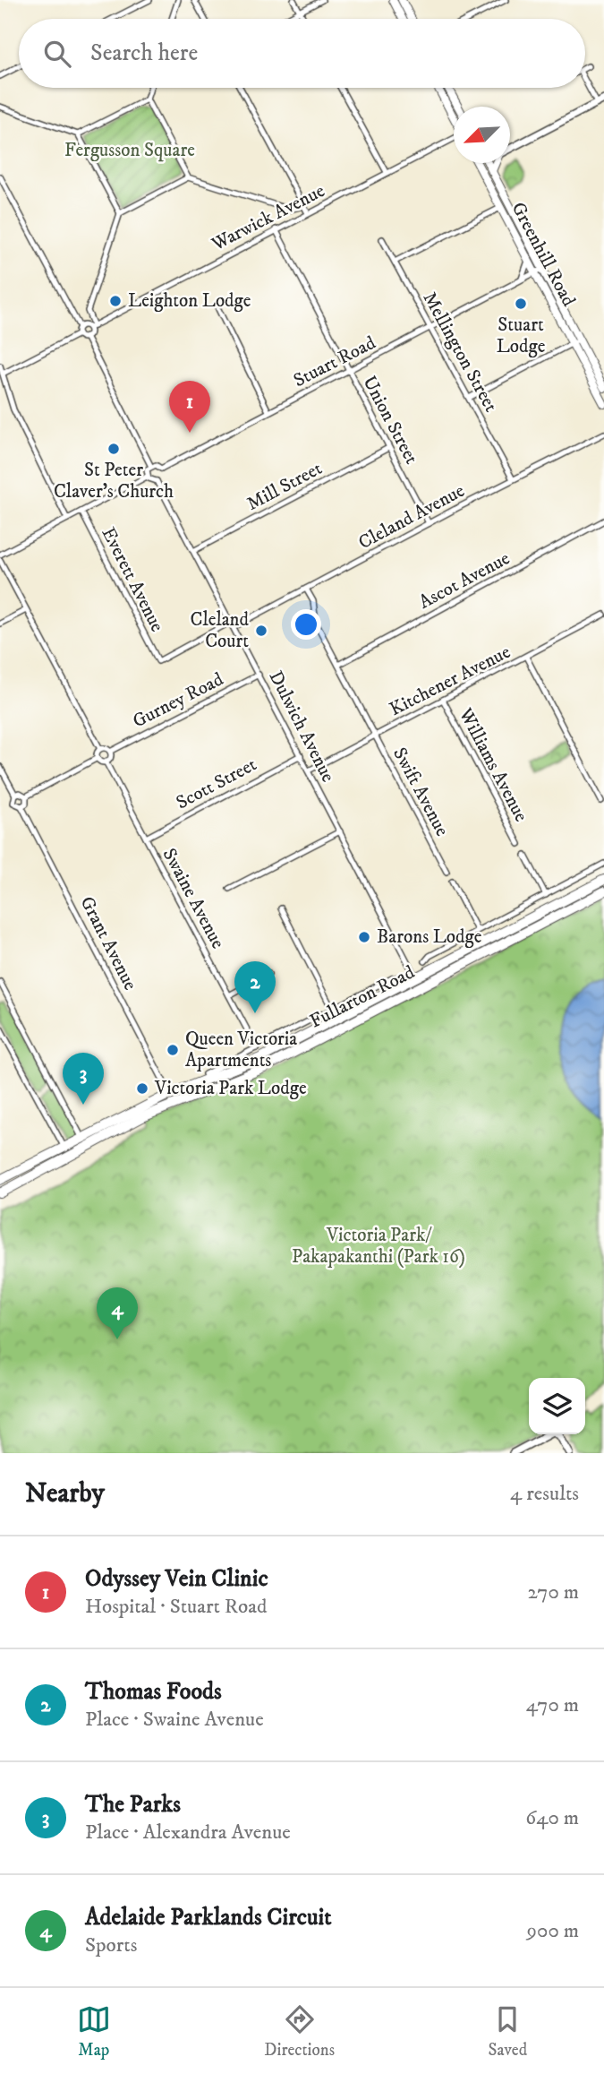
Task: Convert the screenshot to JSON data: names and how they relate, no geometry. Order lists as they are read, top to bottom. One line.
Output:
{"streets":{"highway":["Fullarton Road"],"main road":["Greenhill Road"],"street":["Warwick Avenue","Mellington Street","Stuart Road","Union Street","Mill Street","Cleland Avenue","Everett Avenue","Ascot Avenue","Kitchener Avenue","Gurney Road","Dulwich Avenue","Williams Avenue","Scott Street","Swift Avenue","Swaine Avenue","Grant Avenue"]},"crossings":[["Warwick Avenue","Union Street"],["Greenhill Road","Stuart Road"],["Mellington Street","Stuart Road"],["Mellington Street","Cleland Avenue"],["Stuart Road","Union Street"],["Stuart Road","Dulwich Avenue"],["Union Street","Mill Street"],["Union Street","Cleland Avenue"],["Mill Street","Dulwich Avenue"],["Cleland Avenue","Dulwich Avenue"],["Cleland Avenue","Swift Avenue"],["Everett Avenue","Dulwich Avenue"],["Ascot Avenue","Swift Avenue"],["Kitchener Avenue","Dulwich Avenue"],["Kitchener Avenue","Williams Avenue"],["Kitchener Avenue","Swift Avenue"],["Gurney Road","Dulwich Avenue"],["Dulwich Avenue","Scott Street"],["Dulwich Avenue","Fullarton Road"],["Scott Street","Swaine Avenue"],["Swaine Avenue","Fullarton Road"],["Grant Avenue","Fullarton Road"]],"parks":["Fergusson Square","Victoria Park/ Pakapakanthi (Park 16)"],"places":["Leighton Lodge","Stuart Lodge","St Peter Claver's Church","Cleland Court","Barons Lodge","Queen Victoria Apartments","Victoria Park Lodge"],"north":"bottom left","page":{"search":"Search here","pins":["1","2","3","4"],"heading":["Nearby","4 results"],"list":[{"mark":"1","name":"Odyssey Vein Clinic","note":"Hospital · Stuart Road","value":"270 m"},{"mark":"2","name":"Thomas Foods","note":"Place · Swaine Avenue","value":"470 m"},{"mark":"3","name":"The Parks","note":"Place · Alexandra Avenue","value":"640 m"},{"mark":"4","name":"Adelaide Parklands Circuit","note":"Sports","value":"900 m"}],"nav":["Map","Directions","Saved"]}}
